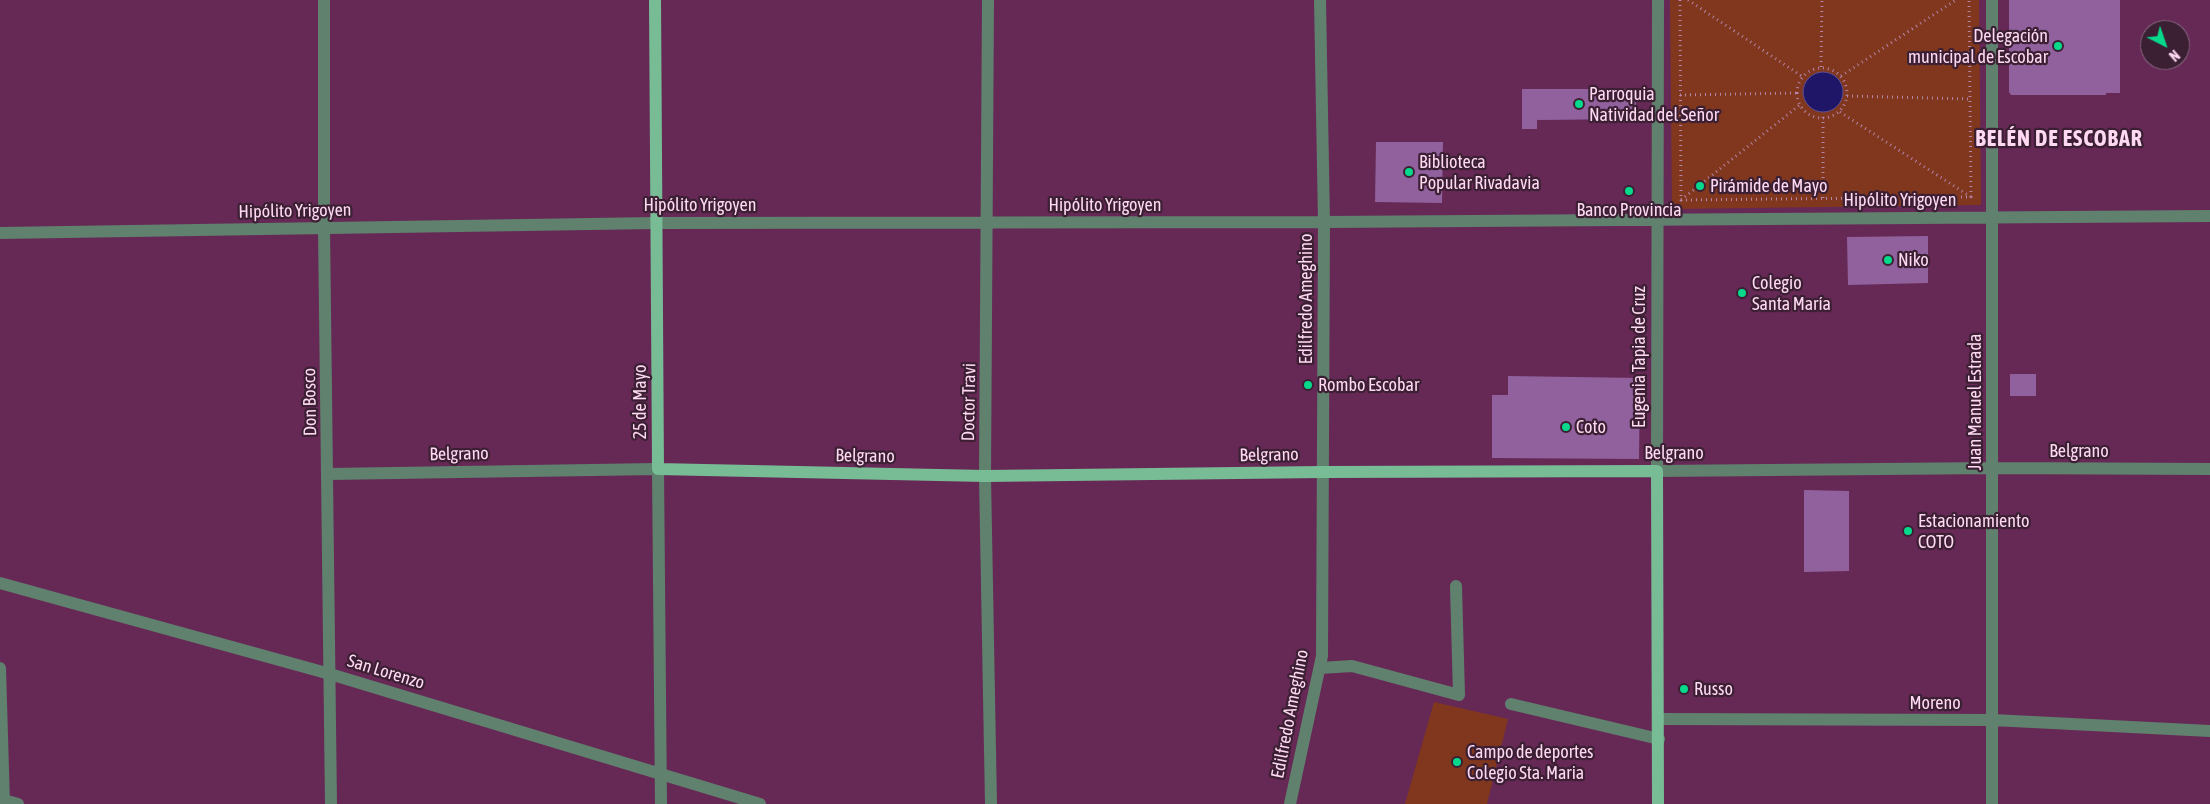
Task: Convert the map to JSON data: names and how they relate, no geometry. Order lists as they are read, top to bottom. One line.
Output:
{"streets":{"main road":["Eugenia Tapia de Cruz","25 de Mayo","Belgrano"],"street":["Hipólito Yrigoyen","Edilfredo Ameghino","Don Bosco","Doctor Travi","Juan Manuel Estrada","San Lorenzo","Moreno"]},"crossings":[["Hipólito Yrigoyen","Edilfredo Ameghino"],["Hipólito Yrigoyen","Eugenia Tapia de Cruz"],["Hipólito Yrigoyen","Don Bosco"],["Hipólito Yrigoyen","25 de Mayo"],["Hipólito Yrigoyen","Doctor Travi"],["Hipólito Yrigoyen","Juan Manuel Estrada"],["Edilfredo Ameghino","Belgrano"],["Eugenia Tapia de Cruz","Belgrano"],["Eugenia Tapia de Cruz","Moreno"],["Don Bosco","Belgrano"],["Don Bosco","San Lorenzo"],["25 de Mayo","Belgrano"],["25 de Mayo","San Lorenzo"],["Doctor Travi","Belgrano"],["Juan Manuel Estrada","Belgrano"],["Juan Manuel Estrada","Moreno"]],"districts":["BELÉN DE ESCOBAR"],"places":["Delegación municipal de Escobar","Parroquia Natividad del Señor","Biblioteca Popular Rivadavia","Pirámide de Mayo","Banco Provincia","Niko","Colegio Santa María","Rombo Escobar","Coto","Estacionamiento COTO","Russo","Campo de deportes Colegio Sta. Maria"],"north":"bottom right"}
